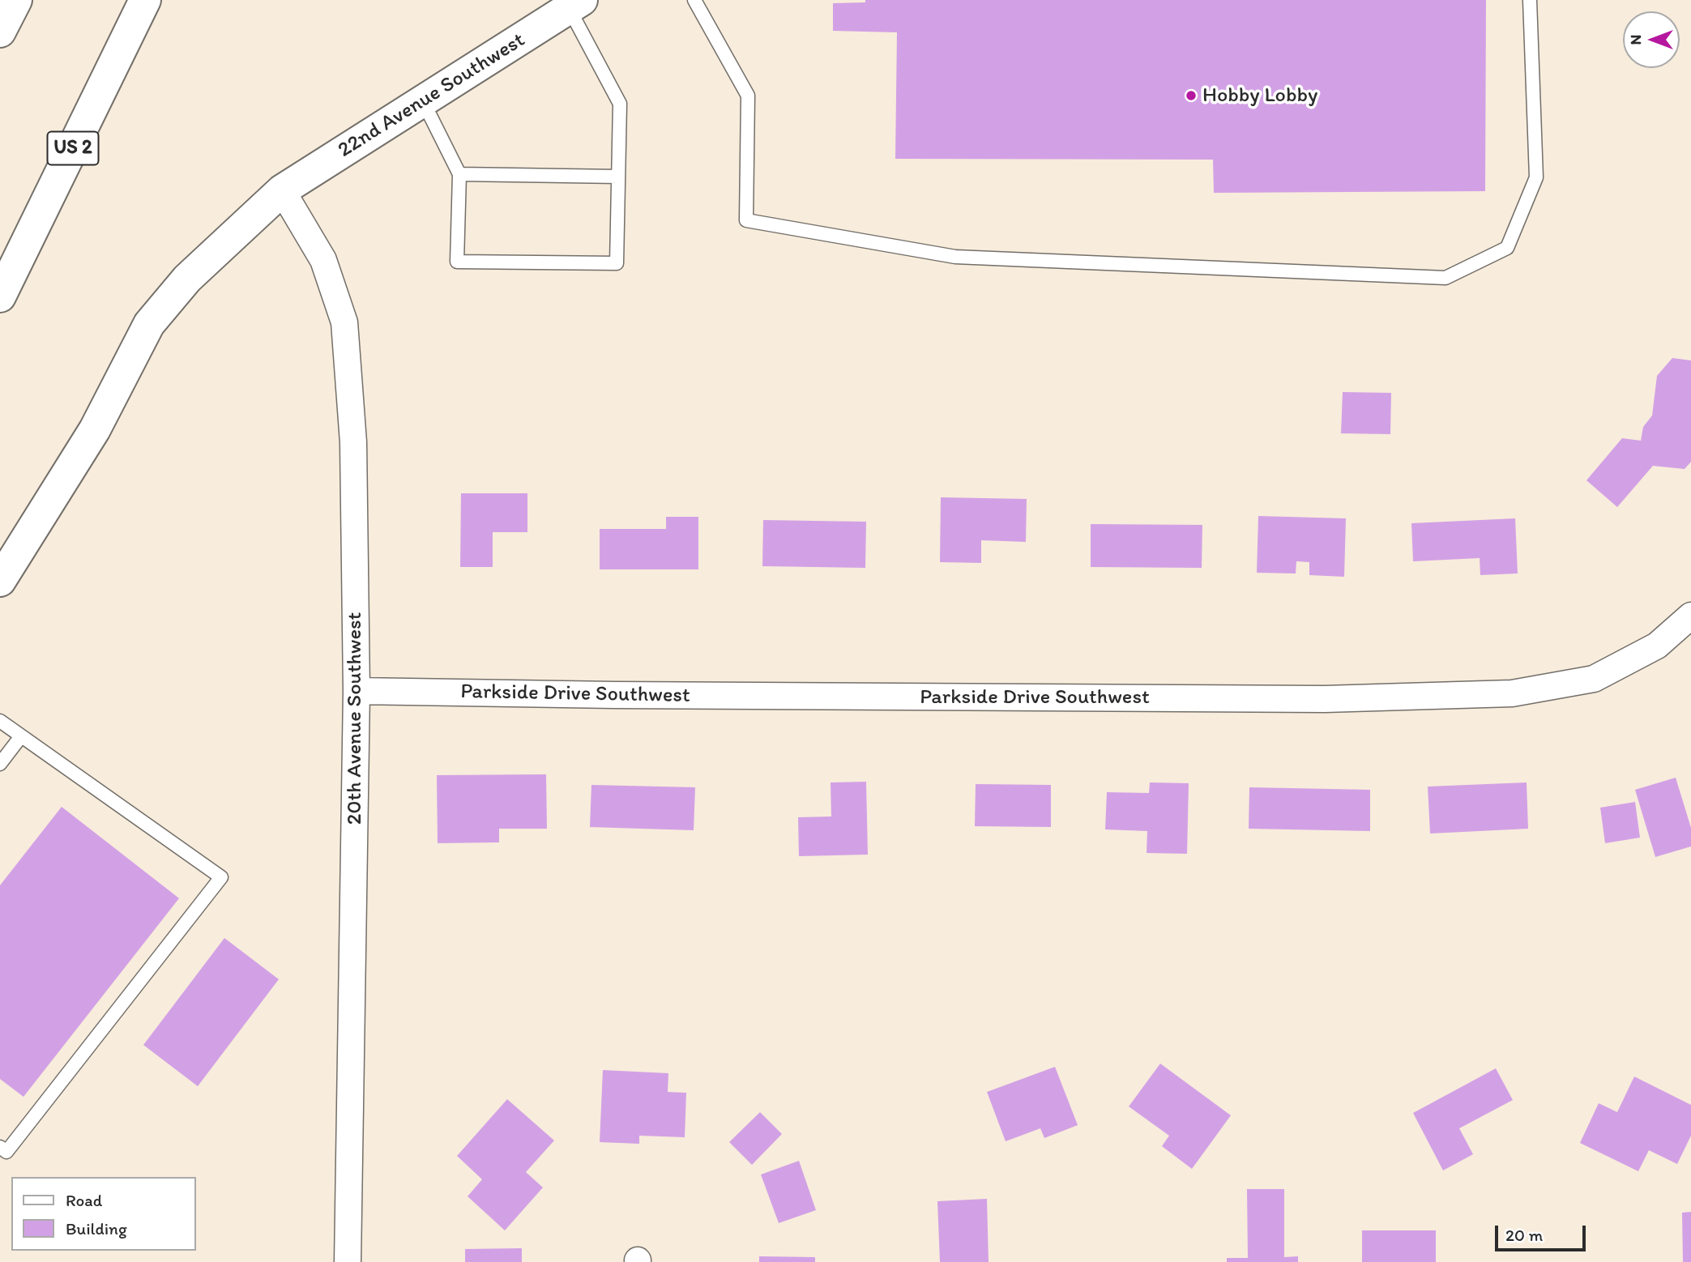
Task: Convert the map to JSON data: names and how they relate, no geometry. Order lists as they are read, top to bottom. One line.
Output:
{"streets":{"main road":["22nd Avenue Southwest","US 2"],"street":["Parkside Drive Southwest","20th Avenue Southwest"]},"crossings":[["22nd Avenue Southwest","20th Avenue Southwest"],["Parkside Drive Southwest","20th Avenue Southwest"]],"places":["Hobby Lobby"],"legend":["Road","Building"],"scale_bar":"20 m","north":"left"}
